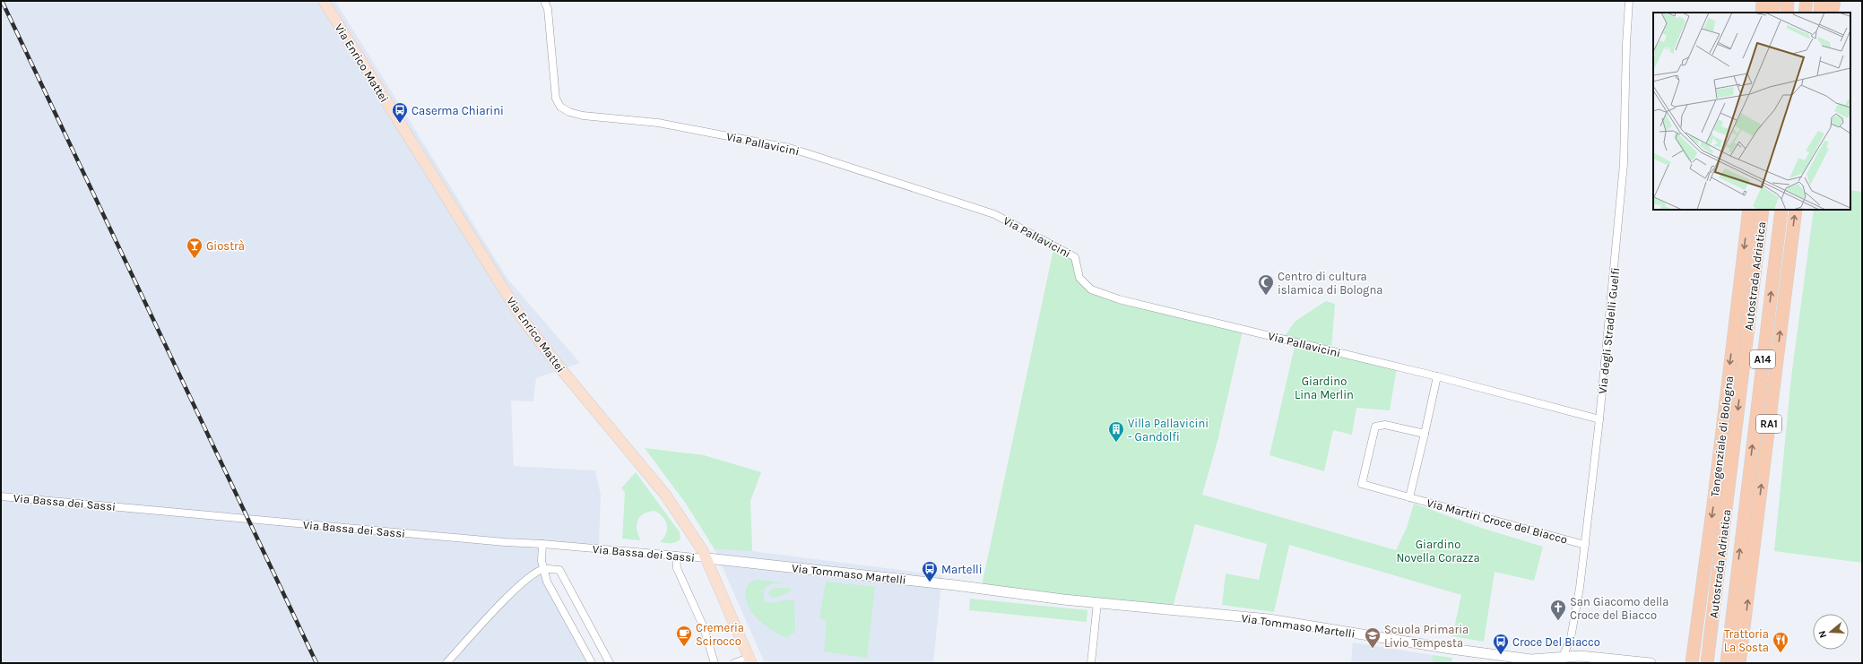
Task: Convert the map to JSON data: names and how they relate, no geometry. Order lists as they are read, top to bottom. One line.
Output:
{"streets":{"highway":["Autostrada Adriatica","A14","RA1","Tangenziale di Bologna"],"main road":["Via Enrico Mattei","Via Tommaso Martelli"],"street":["Via Pallavicini","Via degli Stradelli Guelfi","Via Bassa dei Sassi","Via Martiri Croce del Biacco"]},"crossings":[["Via Enrico Mattei","Via Bassa dei Sassi"],["Via Enrico Mattei","Via Tommaso Martelli"],["Via Pallavicini","Via degli Stradelli Guelfi"],["Via degli Stradelli Guelfi","Via Martiri Croce del Biacco"],["Via degli Stradelli Guelfi","Via Tommaso Martelli"],["Via Bassa dei Sassi","Via Tommaso Martelli"]],"parks":["Giardino Lina Merlin","Giardino Novella Corazza"],"places":{"bus stop":["Caserma Chiarini","Martelli","Croce Del Biacco"],"bar":["Giostrà"],"mosque":["Centro di cultura islamica di Bologna"],"building":["Villa Pallavicini - Gandolfi"],"church":["San Giacomo della Croce del Biacco"],"cafe":["Cremeria Scirocco"],"school or university":["Scuola Primaria Livio Tempesta"],"restaurant":["Trattoria La Sosta"]},"north":"left"}
